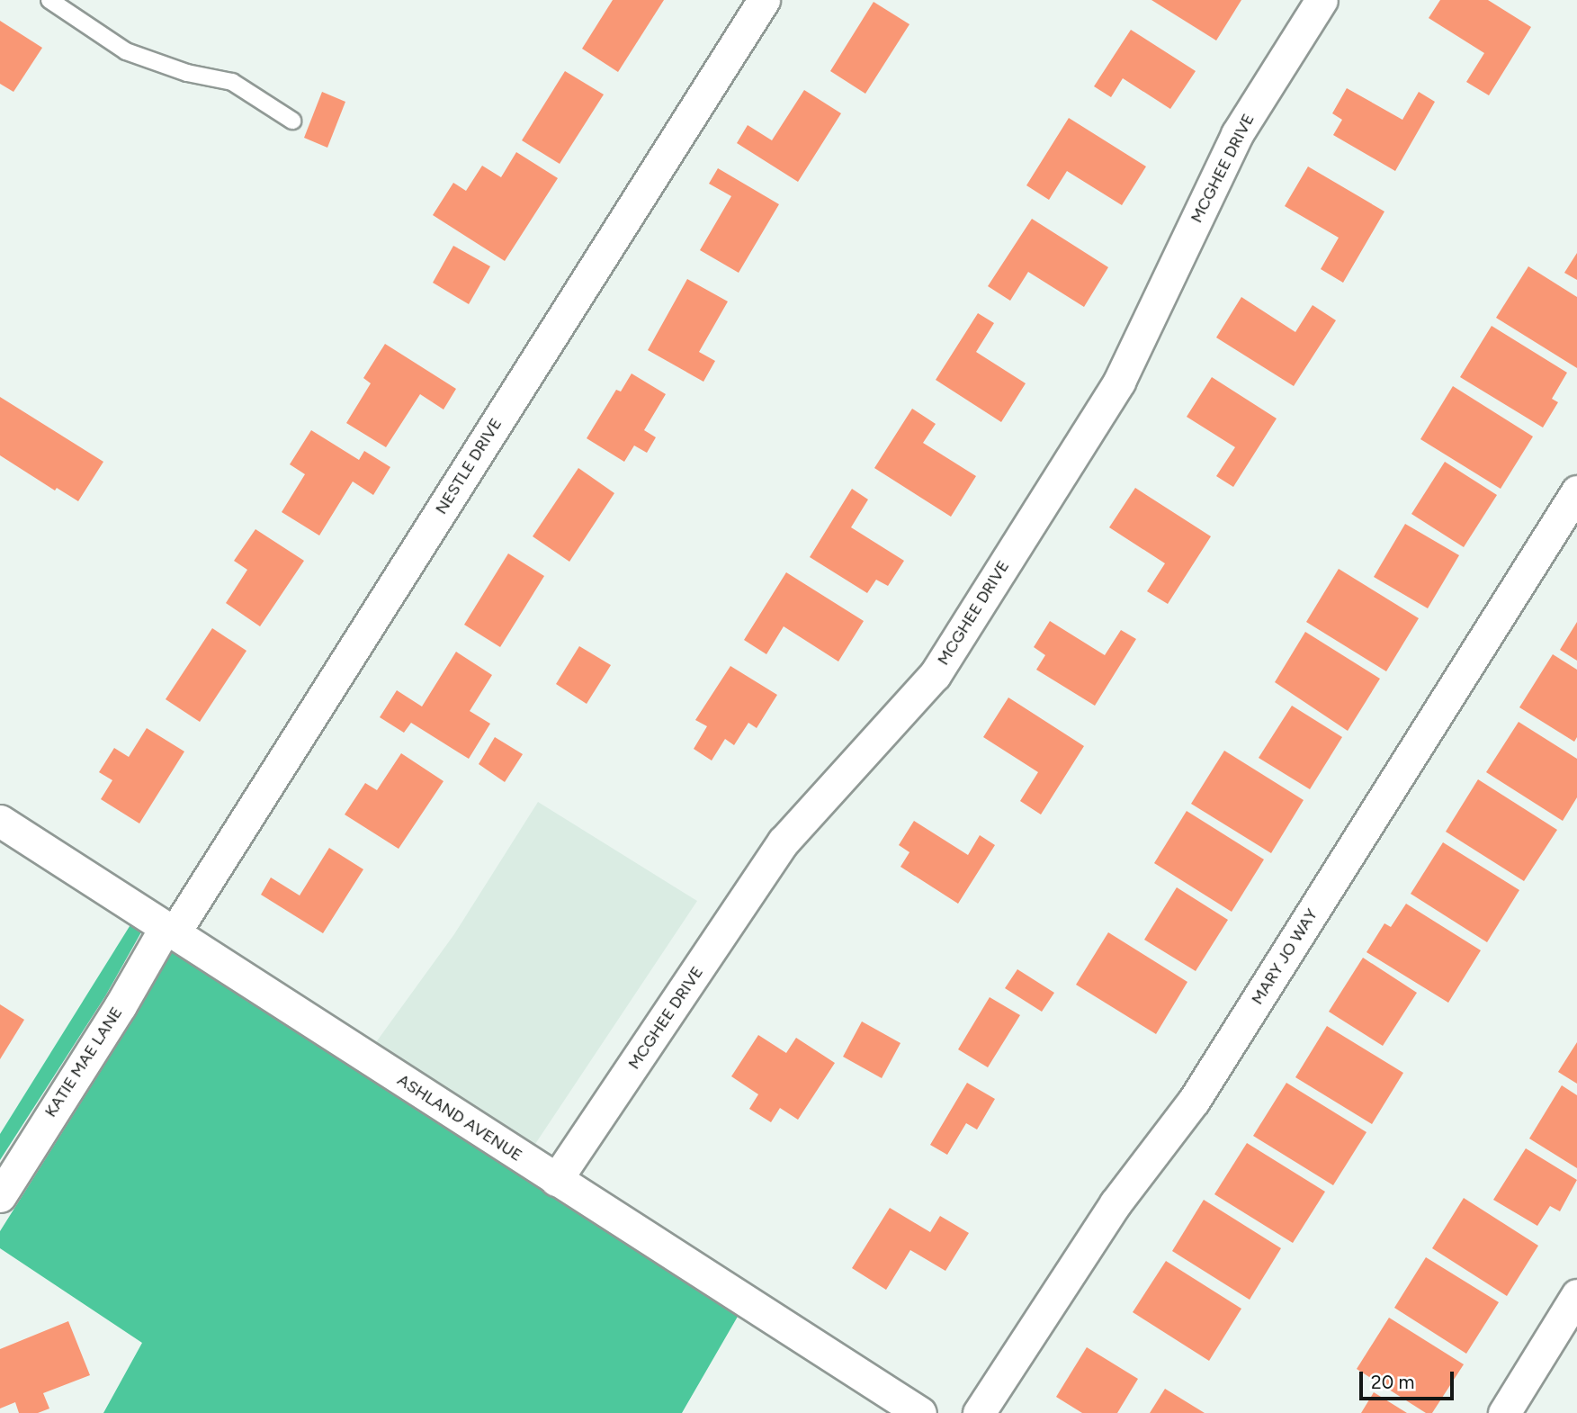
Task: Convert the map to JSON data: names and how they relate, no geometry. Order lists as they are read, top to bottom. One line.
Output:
{"streets":{"street":["MCGHEE DRIVE","NESTLE DRIVE","MARY JO WAY","KATIE MAE LANE","ASHLAND AVENUE"]},"crossings":[["MCGHEE DRIVE","ASHLAND AVENUE"],["NESTLE DRIVE","KATIE MAE LANE"],["NESTLE DRIVE","ASHLAND AVENUE"],["KATIE MAE LANE","ASHLAND AVENUE"]],"scale_bar":"20 m"}
